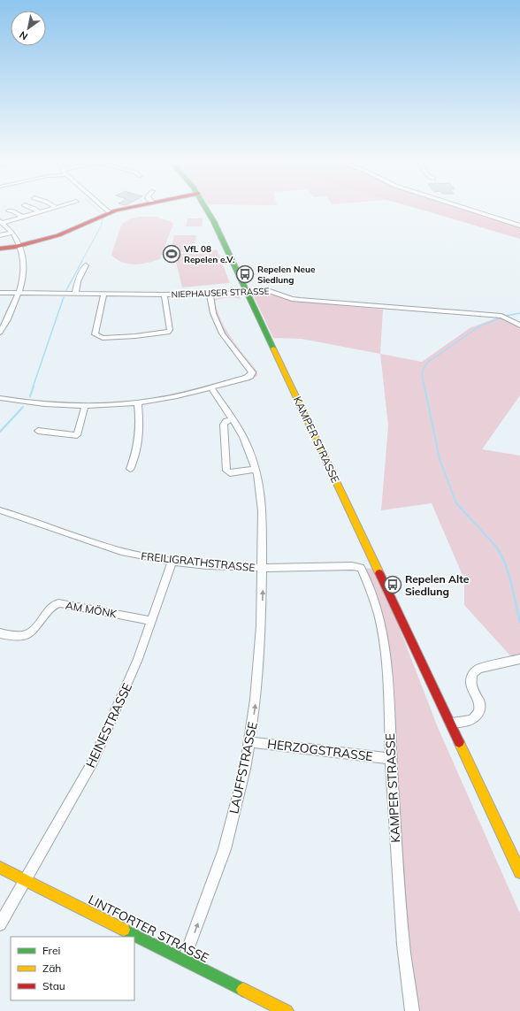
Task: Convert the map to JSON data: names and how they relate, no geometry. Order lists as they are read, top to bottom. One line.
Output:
{"streets":{"main road":["KAMPER STRASSE","LINTFORTER STRASSE"],"street":["NIEPHAUSER STRASSE","FREILIGRATHSTRASSE","AM MÖNK","HEINESTRASSE","HERZOGSTRASSE","LAUFFSTRASSE"]},"crossings":[["NIEPHAUSER STRASSE","KAMPER STRASSE"],["KAMPER STRASSE","FREILIGRATHSTRASSE"],["KAMPER STRASSE","HERZOGSTRASSE"],["FREILIGRATHSTRASSE","HEINESTRASSE"],["FREILIGRATHSTRASSE","LAUFFSTRASSE"],["AM MÖNK","HEINESTRASSE"],["HEINESTRASSE","LINTFORTER STRASSE"],["HERZOGSTRASSE","LAUFFSTRASSE"],["LAUFFSTRASSE","LINTFORTER STRASSE"]],"one_way":["LAUFFSTRASSE"],"places":{"sports":["VfL 08 Repelen e.V."],"bus stop":["Repelen Neue Siedlung","Repelen Alte Siedlung"]},"legend":["Frei","Zäh","Stau"],"north":"bottom left"}
